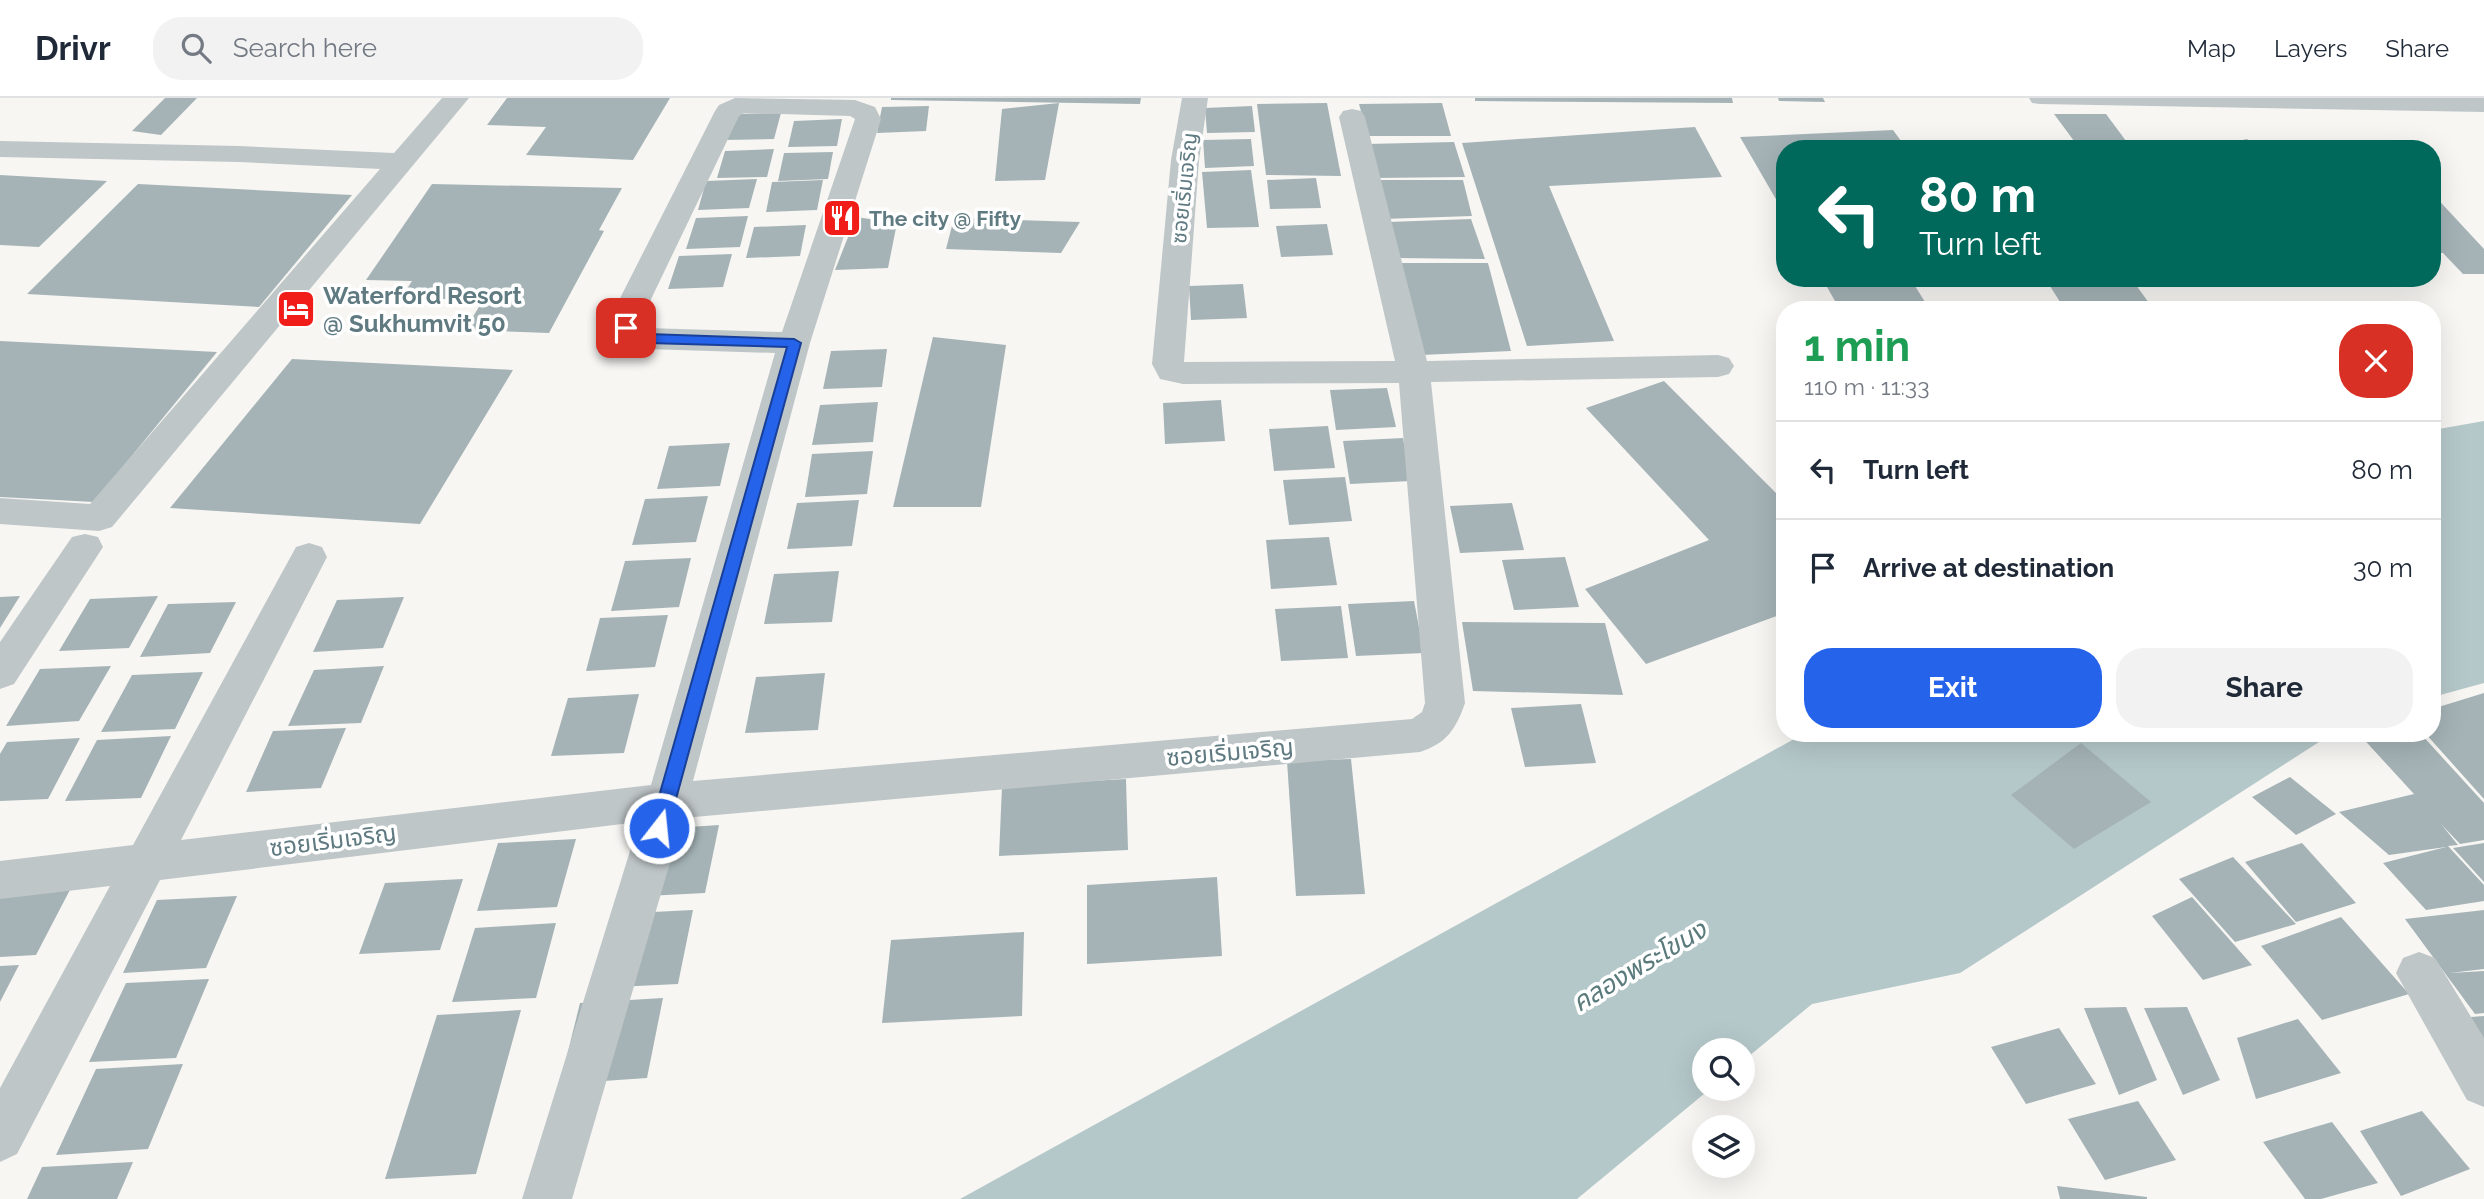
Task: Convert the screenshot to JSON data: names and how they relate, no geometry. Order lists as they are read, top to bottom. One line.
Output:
{"streets":{"street":["ซอยเริ่มเจริญ"]},"water":["คลองพระโขนง"],"places":{"restaurant":["The city @ Fifty"],"hotel":["Waterford Resort @ Sukhumvit 50"]},"page":{"header":"Drivr","search":"Search here","nav":["Map","Layers","Share"],"turn":["80 m","Turn left"],"heading":["1 min","110 m · 11:33"],"list":[{"name":"Turn left","value":"80 m"},{"name":"Arrive at destination","value":"30 m"}],"buttons":["Exit","Share"]}}
